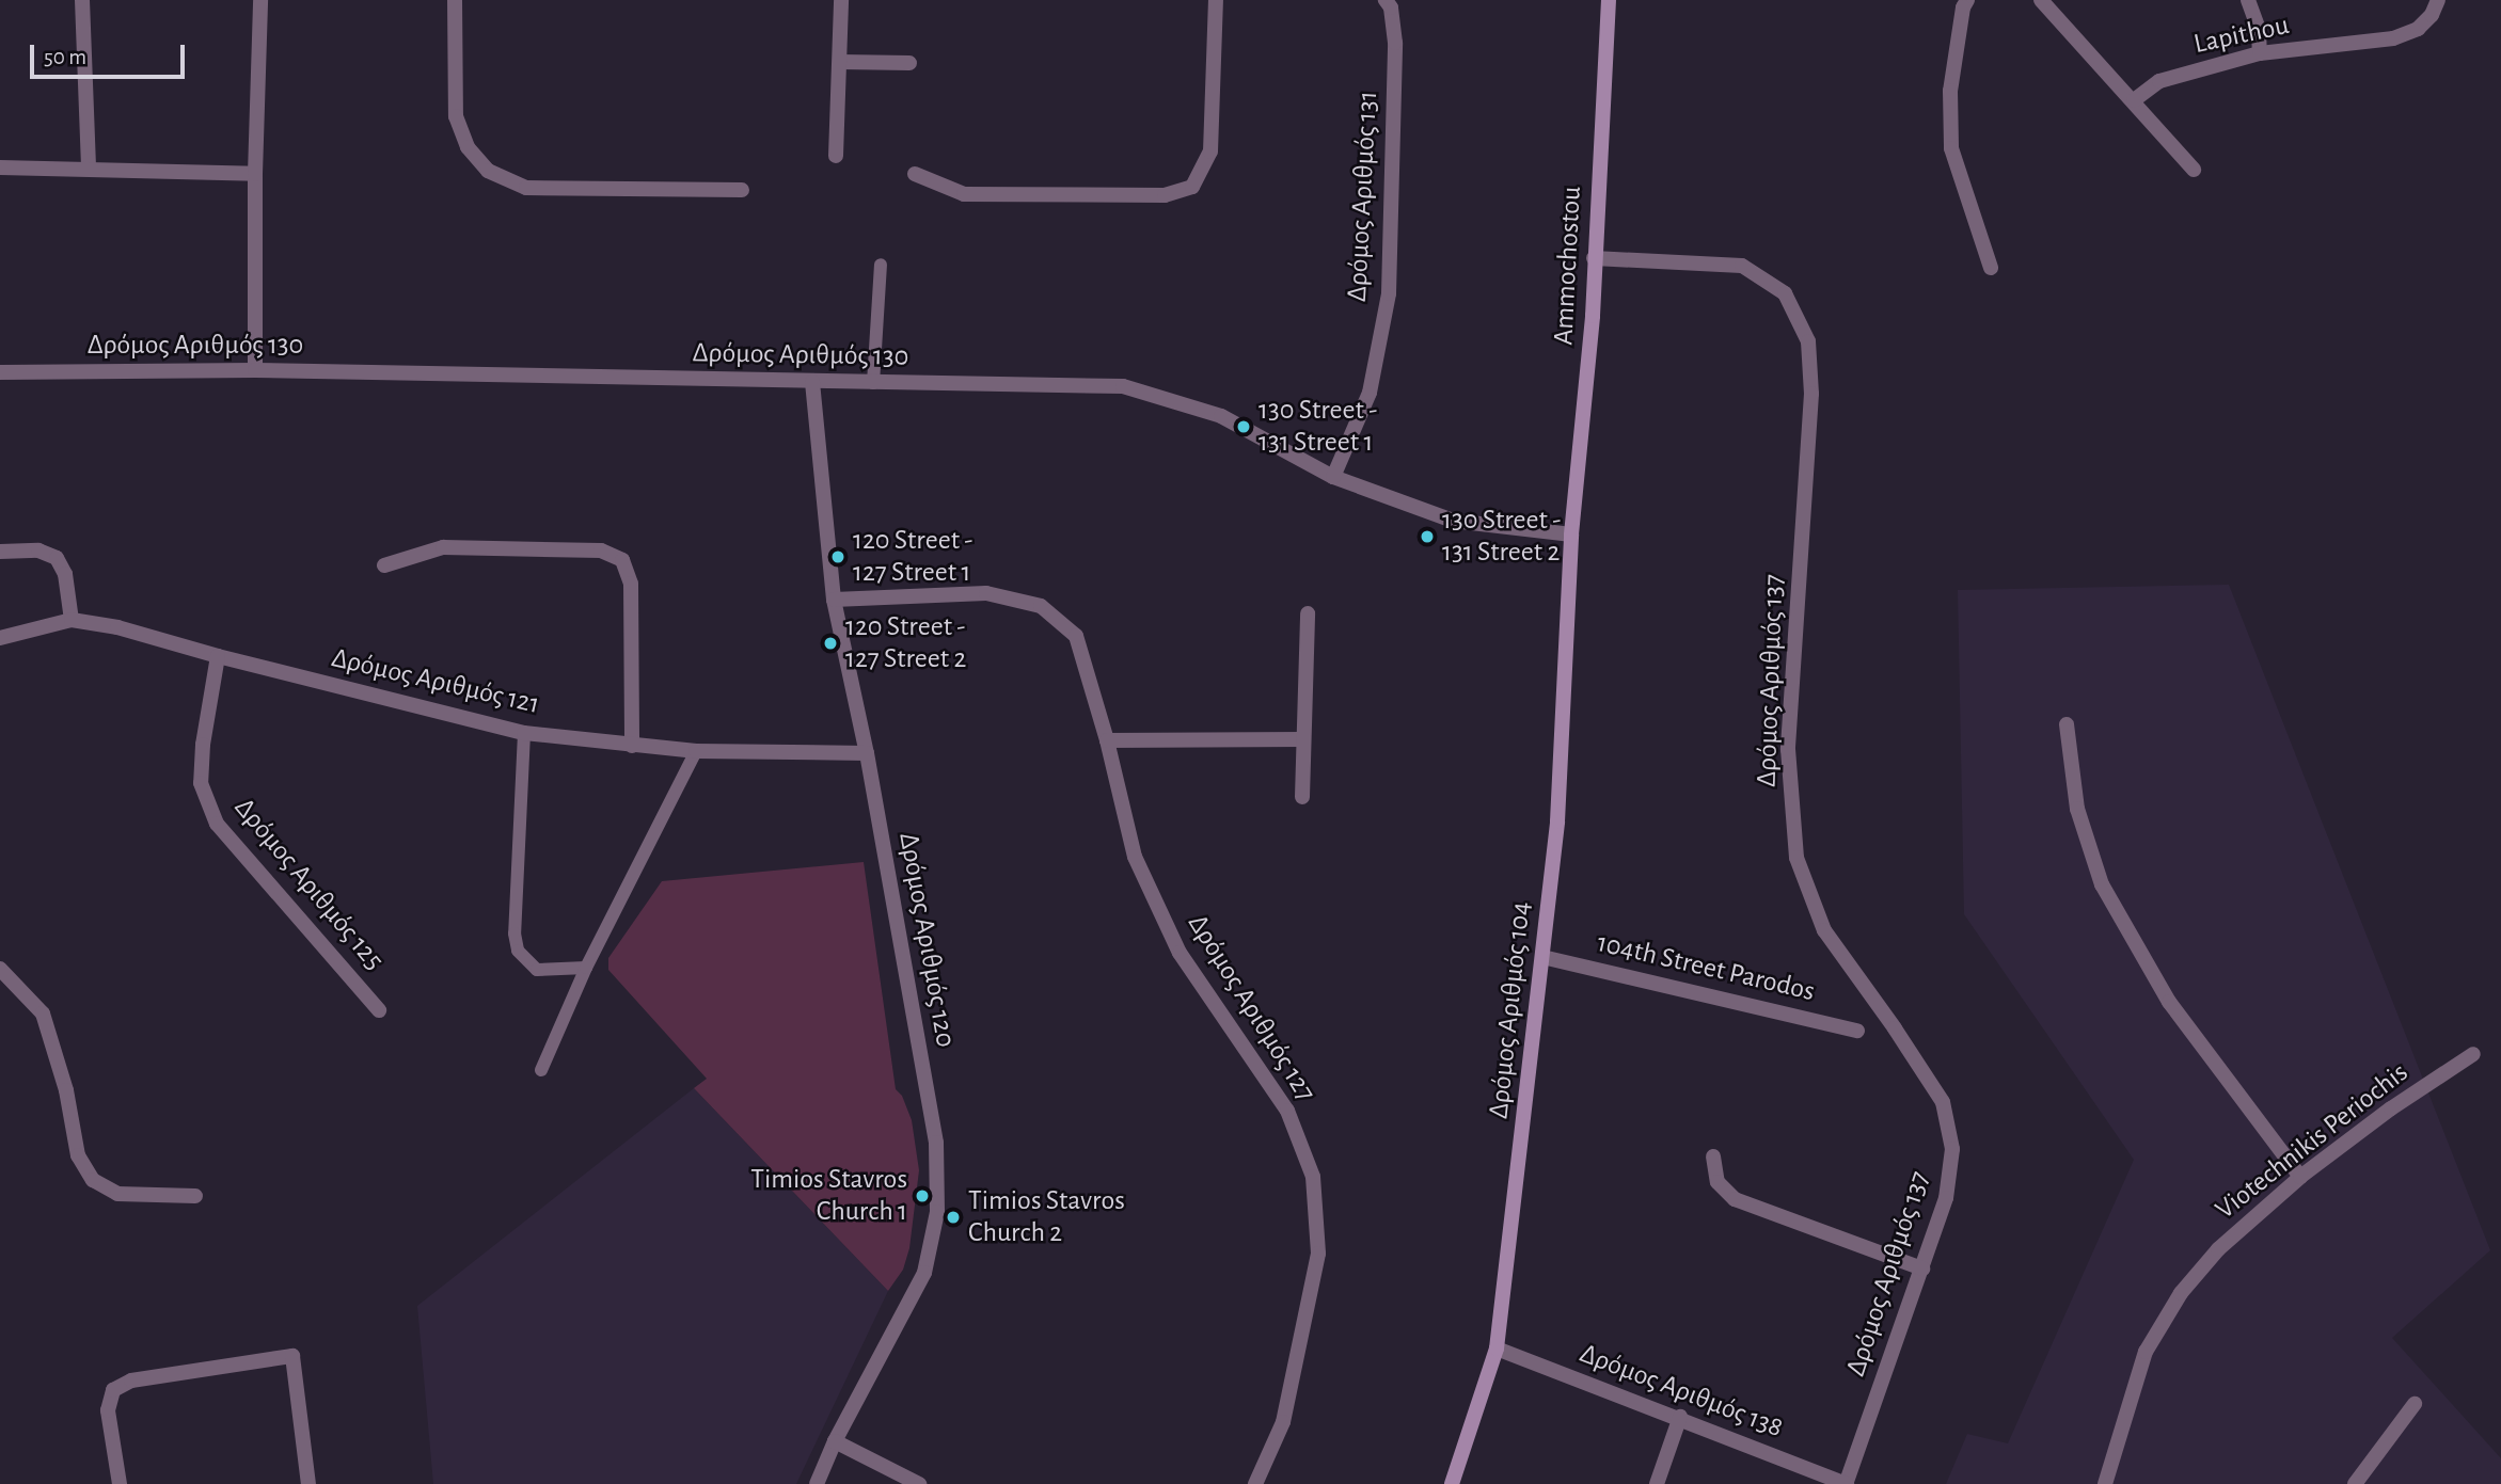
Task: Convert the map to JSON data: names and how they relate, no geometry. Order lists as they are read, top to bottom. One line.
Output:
{"streets":{"street":["Lapithou","Δρόμος Αριθμός 131","Ammochostou","Δρόμος Αριθμός 130","Δρόμος Αριθμός 137","Δρόμος Αριθμός 121","Δρόμος Αριθμός 125","Δρόμος Αριθμός 120","104th Street Parodos","Δρόμος Αριθμός 127","Δρόμος Αριθμός 104","Viotechnikis Periochis","Δρόμος Αριθμός 138"]},"crossings":[["Δρόμος Αριθμός 131","Δρόμος Αριθμός 130"],["Ammochostou","Δρόμος Αριθμός 130"],["Ammochostou","Δρόμος Αριθμός 137"],["Ammochostou","Δρόμος Αριθμός 104"],["Δρόμος Αριθμός 130","Δρόμος Αριθμός 120"],["Δρόμος Αριθμός 130","Δρόμος Αριθμός 104"],["Δρόμος Αριθμός 137","Δρόμος Αριθμός 138"],["Δρόμος Αριθμός 121","Δρόμος Αριθμός 125"],["Δρόμος Αριθμός 121","Δρόμος Αριθμός 120"],["Δρόμος Αριθμός 120","Δρόμος Αριθμός 127"],["104th Street Parodos","Δρόμος Αριθμός 104"],["Δρόμος Αριθμός 104","Δρόμος Αριθμός 138"]],"places":["130 Street - 131 Street 1","130 Street - 131 Street 2","120 Street - 127 Street 1","120 Street - 127 Street 2","Timios Stavros Church 1","Timios Stavros Church 2"],"scale_bar":"50 m"}
